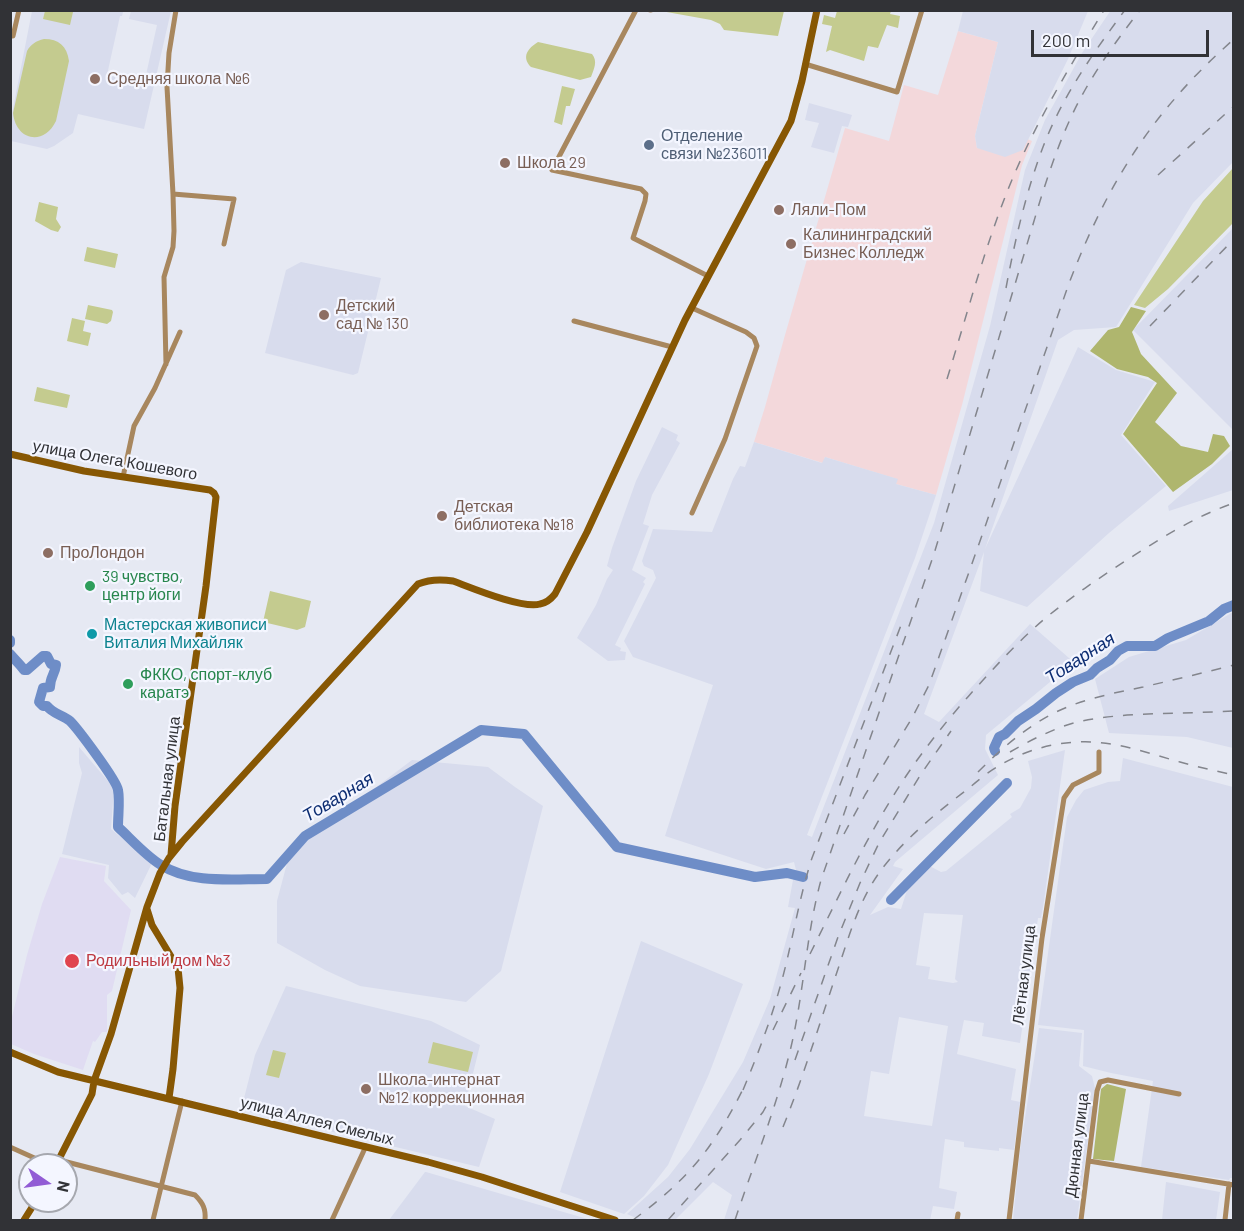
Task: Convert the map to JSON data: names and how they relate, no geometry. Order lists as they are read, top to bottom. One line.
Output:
{"streets":{"main road":["улица Олега Кошевого","Батальная улица","улица Аллея Смелых"],"street":["Лётная улица","Дюнная улица"]},"crossings":[["улица Олега Кошевого","Батальная улица"]],"water":["Товарная"],"places":["Средняя школа №6","Отделение связи №236011","Школа 29","Ляли-Пом","Калининградский Бизнес Колледж","Детский сад № 130","Детская библиотека №18","ПроЛондон","39 чувство, центр йоги","Мастерская живописи Виталия Михайляк","ФККО, спорт-клуб каратэ","Родильный дом №3","Школа-интернат №12 коррекционная"],"scale_bar":"200 m","north":"right"}
